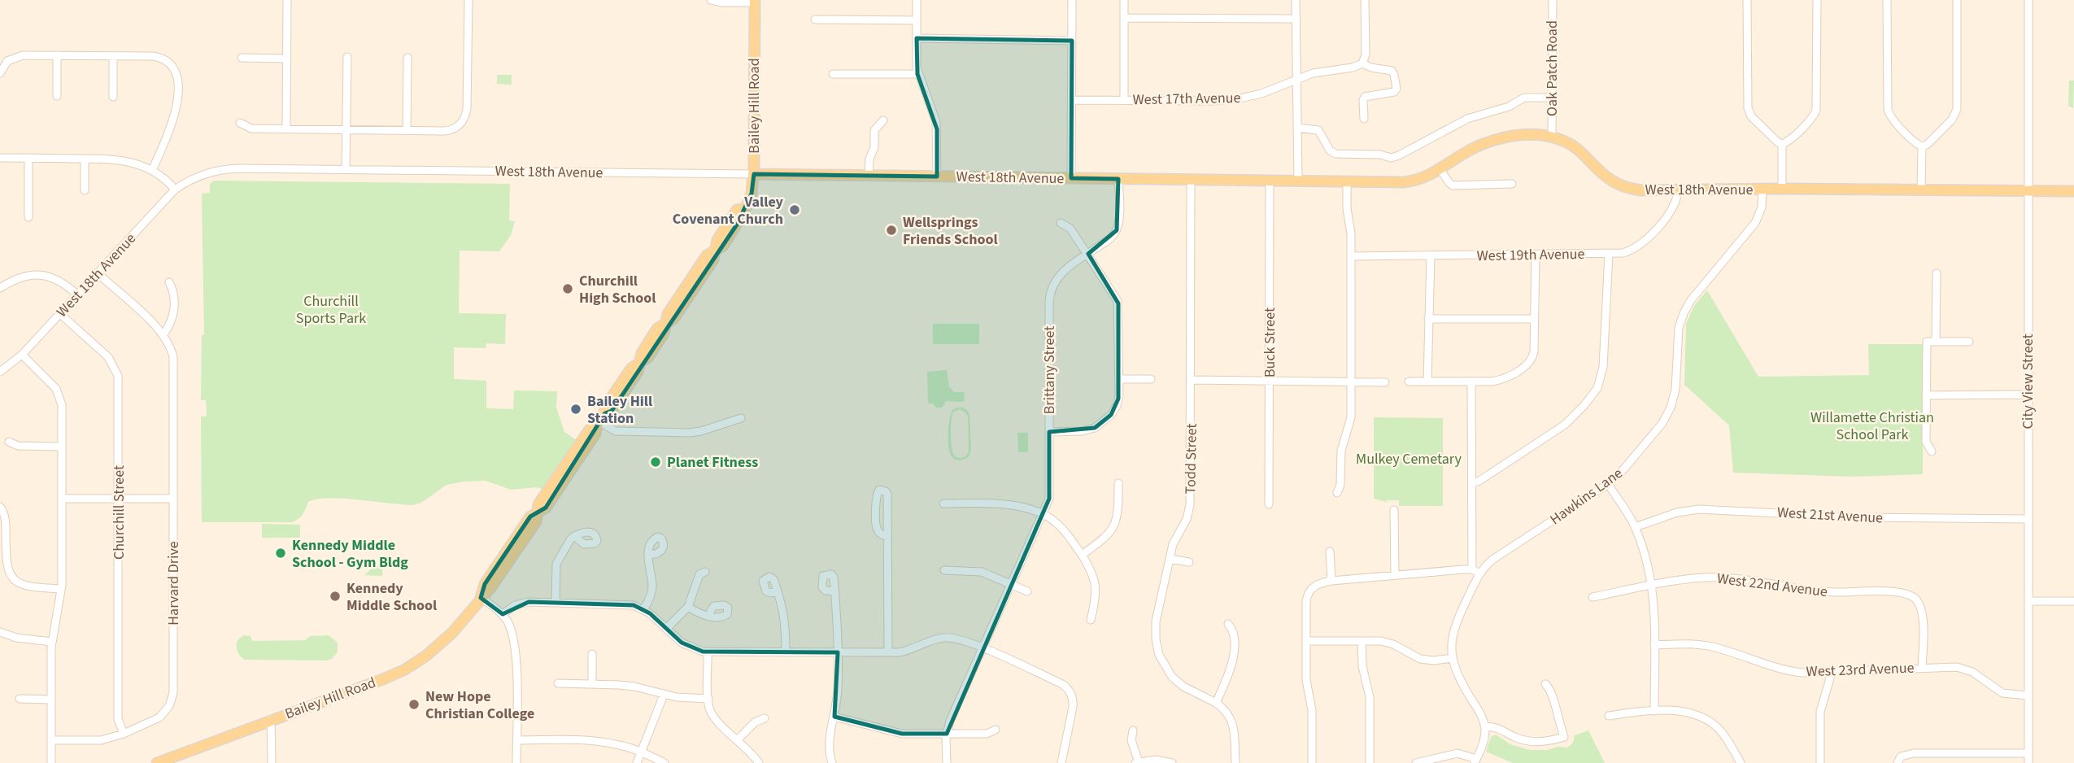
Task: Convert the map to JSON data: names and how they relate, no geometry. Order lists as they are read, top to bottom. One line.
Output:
{"streets":{"main road":["Bailey Hill Road","West 18th Avenue"],"street":["Oak Patch Road","West 17th Avenue","West 19th Avenue","Buck Street","Brittany Street","City View Street","Todd Street","Hawkins Lane","Churchill Street","West 21st Avenue","Harvard Drive","West 22nd Avenue","West 23rd Avenue"]},"crossings":[["Oak Patch Road","West 18th Avenue"],["Bailey Hill Road","West 18th Avenue"],["West 18th Avenue","West 19th Avenue"],["West 18th Avenue","Buck Street"],["West 18th Avenue","Brittany Street"],["West 18th Avenue","City View Street"],["West 18th Avenue","Todd Street"],["West 18th Avenue","Hawkins Lane"],["West 18th Avenue","Churchill Street"],["West 18th Avenue","Harvard Drive"],["City View Street","West 21st Avenue"],["City View Street","West 23rd Avenue"],["Churchill Street","Harvard Drive"],["West 22nd Avenue","West 23rd Avenue"]],"parks":["Churchill Sports Park","Willamette Christian School Park","Mulkey Cemetary"],"places":["Valley Covenant Church","Wellsprings Friends School","Churchill High School","Bailey Hill Station","Planet Fitness","Kennedy Middle School - Gym Bldg","Kennedy Middle School","New Hope Christian College"]}
